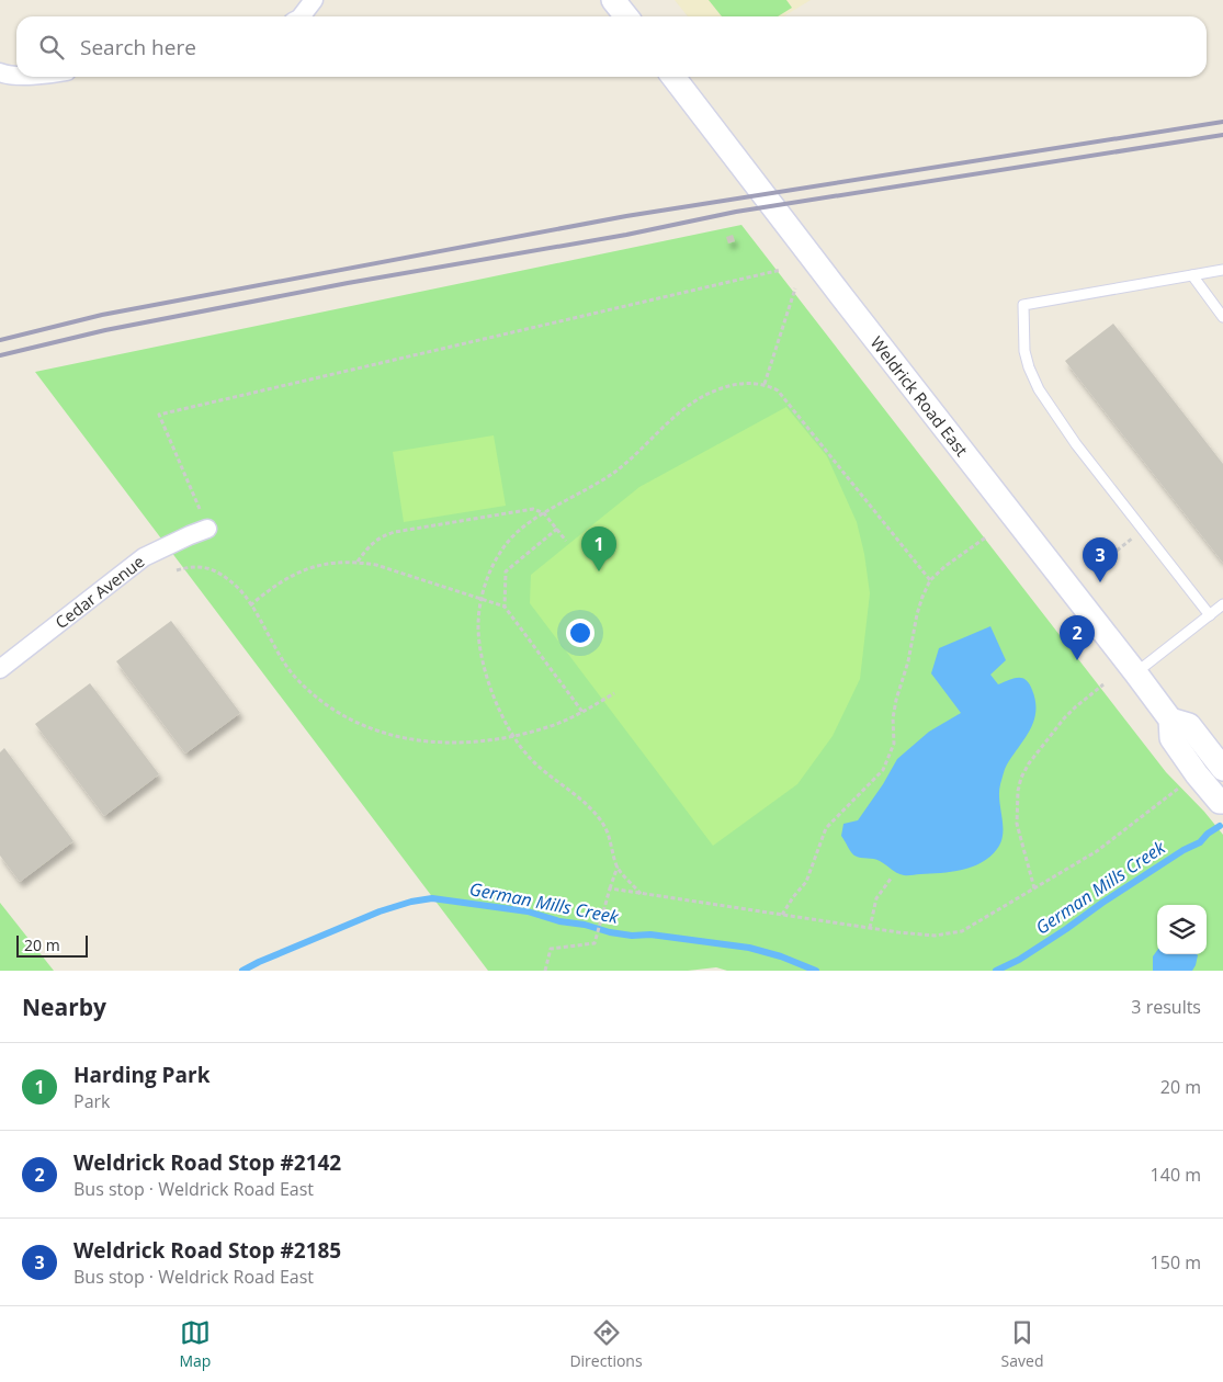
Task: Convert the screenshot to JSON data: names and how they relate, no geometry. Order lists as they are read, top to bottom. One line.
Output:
{"streets":{"street":["Weldrick Road East","Cedar Avenue"]},"water":["German Mills Creek"],"scale_bar":"20 m","page":{"search":"Search here","pins":["1","3","2"],"scale":"20 m","heading":["Nearby","3 results"],"list":[{"mark":"1","name":"Harding Park","note":"Park","value":"20 m"},{"mark":"2","name":"Weldrick Road Stop #2142","note":"Bus stop · Weldrick Road East","value":"140 m"},{"mark":"3","name":"Weldrick Road Stop #2185","note":"Bus stop · Weldrick Road East","value":"150 m"}],"nav":["Map","Directions","Saved"]}}
